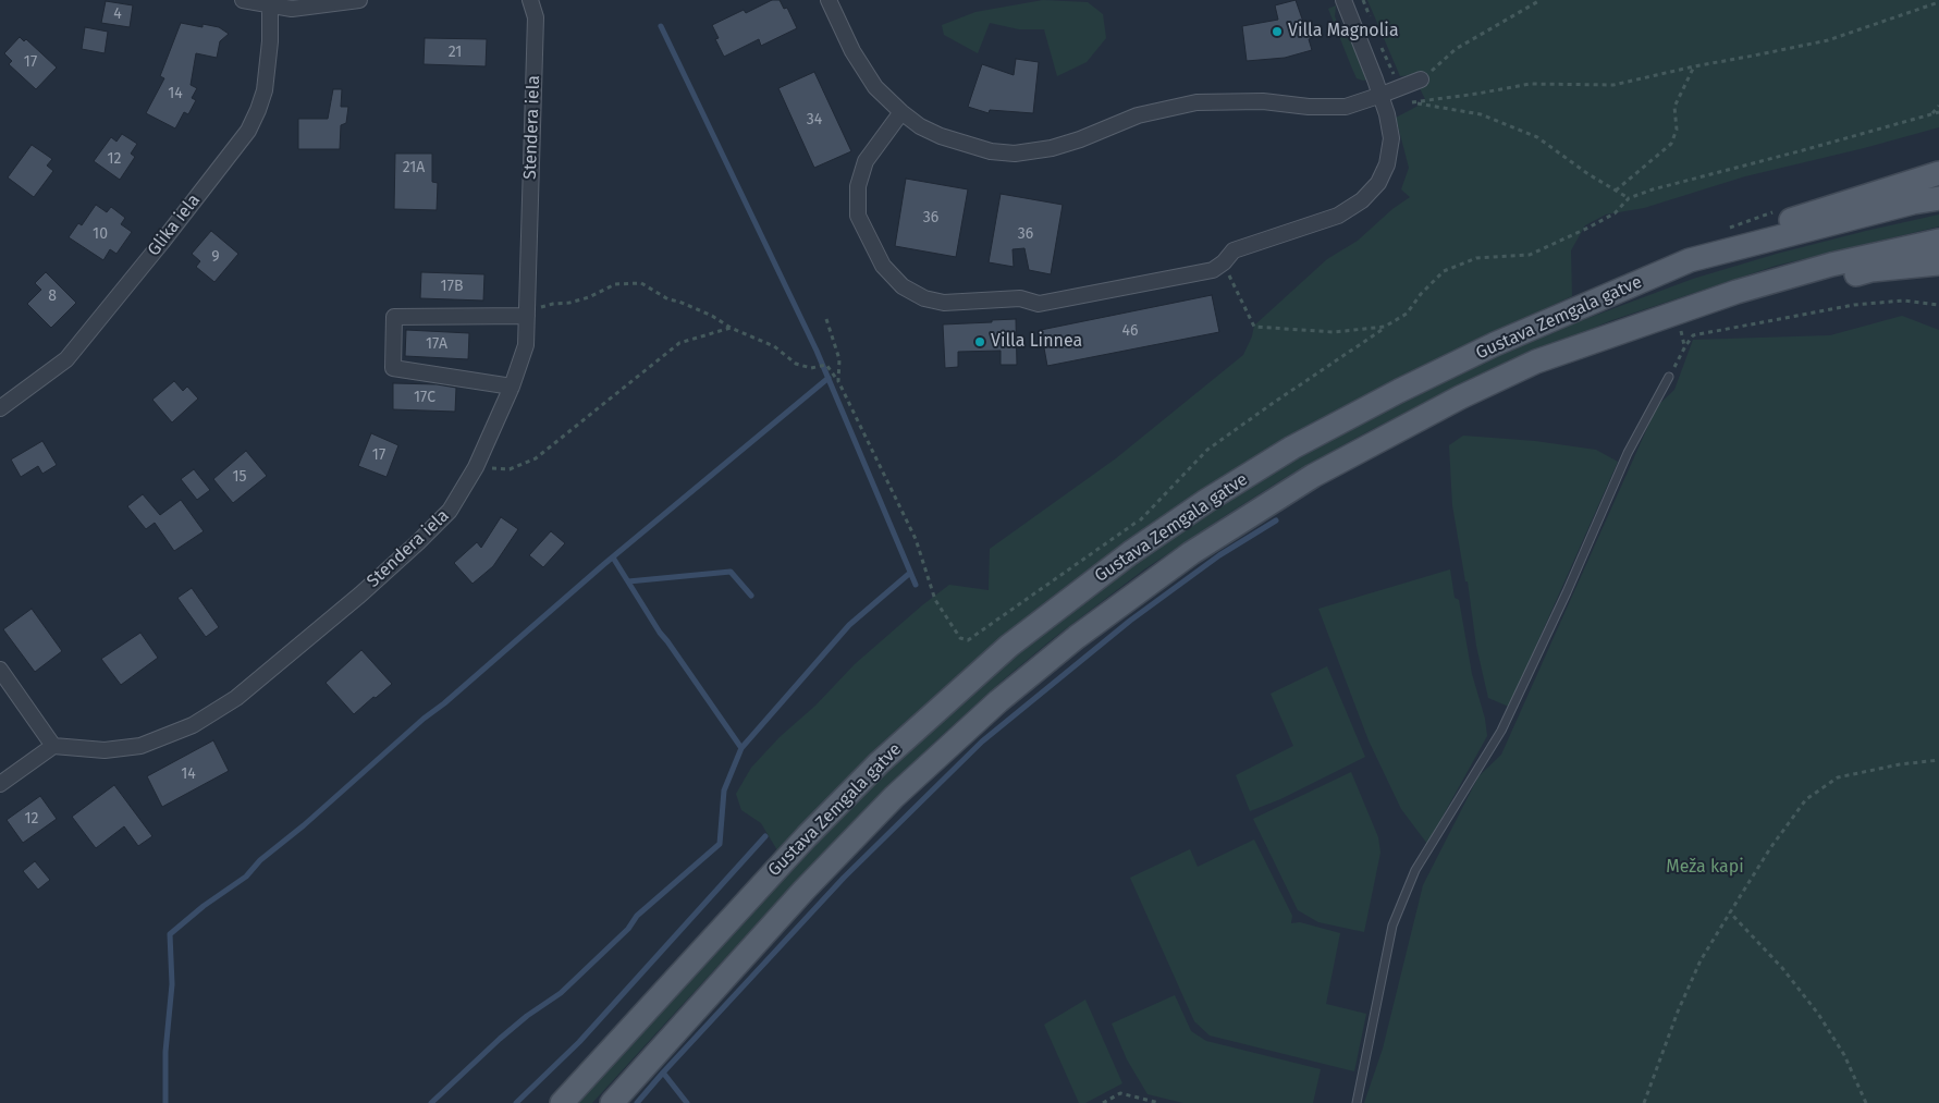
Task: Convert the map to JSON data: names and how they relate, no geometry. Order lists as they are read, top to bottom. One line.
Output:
{"streets":{"main road":["Gustava Zemgala gatve"],"street":["Stendera iela","Glika iela"]},"parks":["Meža kapi"],"places":["Villa Magnolia","Villa Linnea"],"house_numbers":["4","21","17","14","34","12","21A","36","10","36","9","17B","8","46","17A","17C","17","15","14","12"]}
